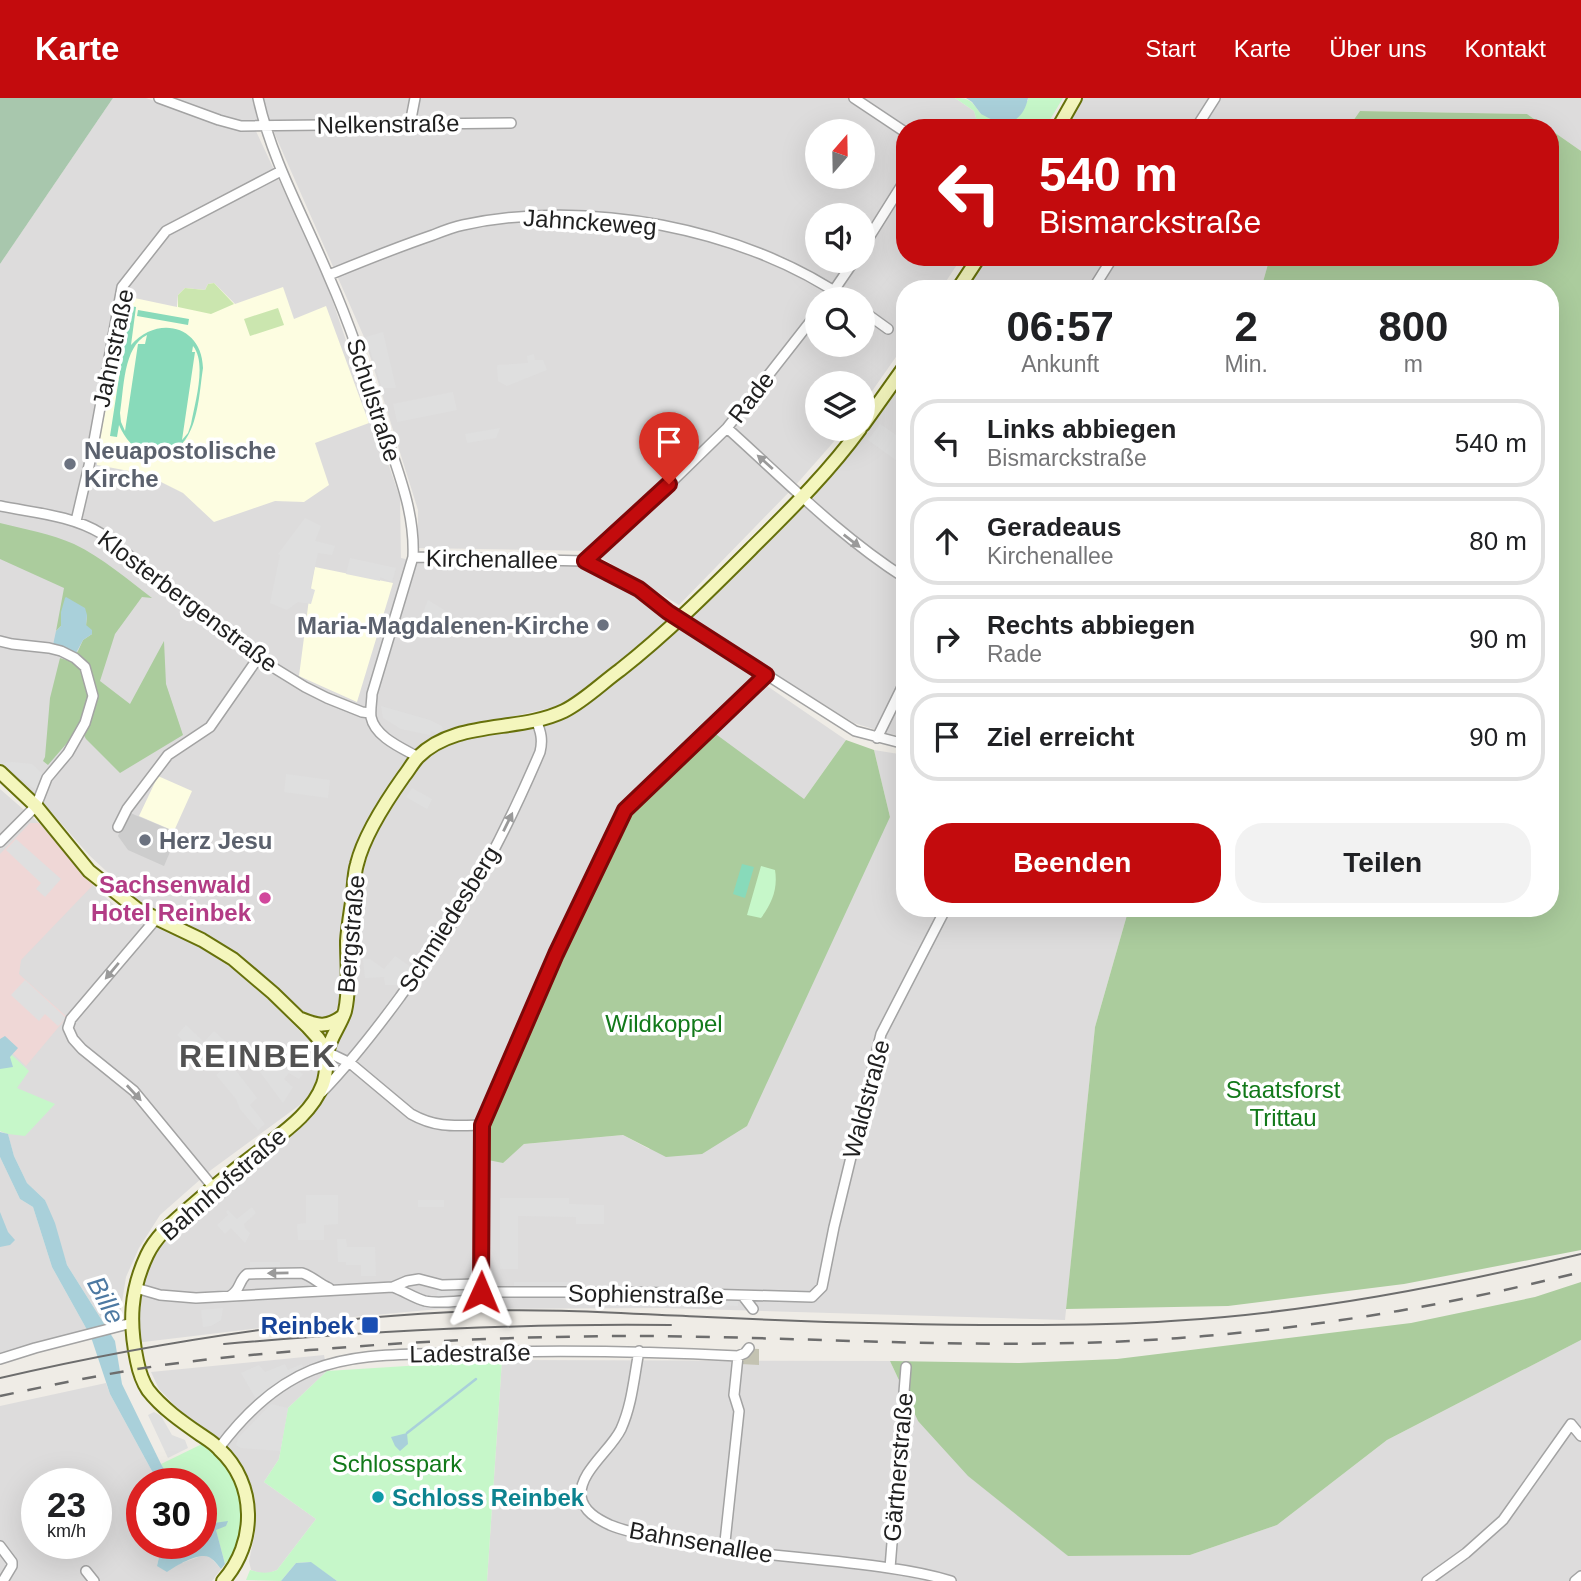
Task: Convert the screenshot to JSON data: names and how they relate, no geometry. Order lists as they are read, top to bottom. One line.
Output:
{"streets":{"main road":["Bergstraße","Bahnhofstraße"],"street":["Nelkenstraße","Jahnckeweg","Jahnstraße","Rade","Schulstraße","Kirchenallee","Klosterbergenstraße","Schmiedesberg","Waldstraße","Sophienstraße","Ladestraße","Gärtnerstraße","Bahnsenallee"]},"crossings":[["Nelkenstraße","Schulstraße"],["Jahnckeweg","Schulstraße"],["Jahnstraße","Schulstraße"],["Jahnstraße","Klosterbergenstraße"],["Rade","Kirchenallee"],["Schulstraße","Kirchenallee"],["Schulstraße","Klosterbergenstraße"],["Schmiedesberg","Bahnhofstraße"],["Bergstraße","Bahnhofstraße"],["Waldstraße","Sophienstraße"],["Bahnhofstraße","Sophienstraße"],["Bahnhofstraße","Ladestraße"],["Ladestraße","Bahnsenallee"],["Gärtnerstraße","Bahnsenallee"]],"one_way":["Schmiedesberg"],"districts":["REINBEK"],"water":["Bille"],"parks":["Wildkoppel","Staatsforst Trittau","Schlosspark"],"places":{"other":["Neuapostolische Kirche","Maria-Magdalenen-Kirche","Herz Jesu","Sachsenwald Hotel Reinbek","Schloss Reinbek"],"transit":["Reinbek"]},"north":"top","page":{"header":"Karte","nav":["Start","Karte","Über uns","Kontakt"],"turn":["540 m","Bismarckstraße"],"eta":["06:57","Ankunft","2","Min.","800","m"],"list":[{"name":"Links abbiegen","note":"Bismarckstraße","value":"540 m"},{"name":"Geradeaus","note":"Kirchenallee","value":"80 m"},{"name":"Rechts abbiegen","note":"Rade","value":"90 m"},{"name":"Ziel erreicht","value":"90 m"}],"buttons":["Beenden","Teilen"],"speed":"23 km/h","limit":"30"}}
